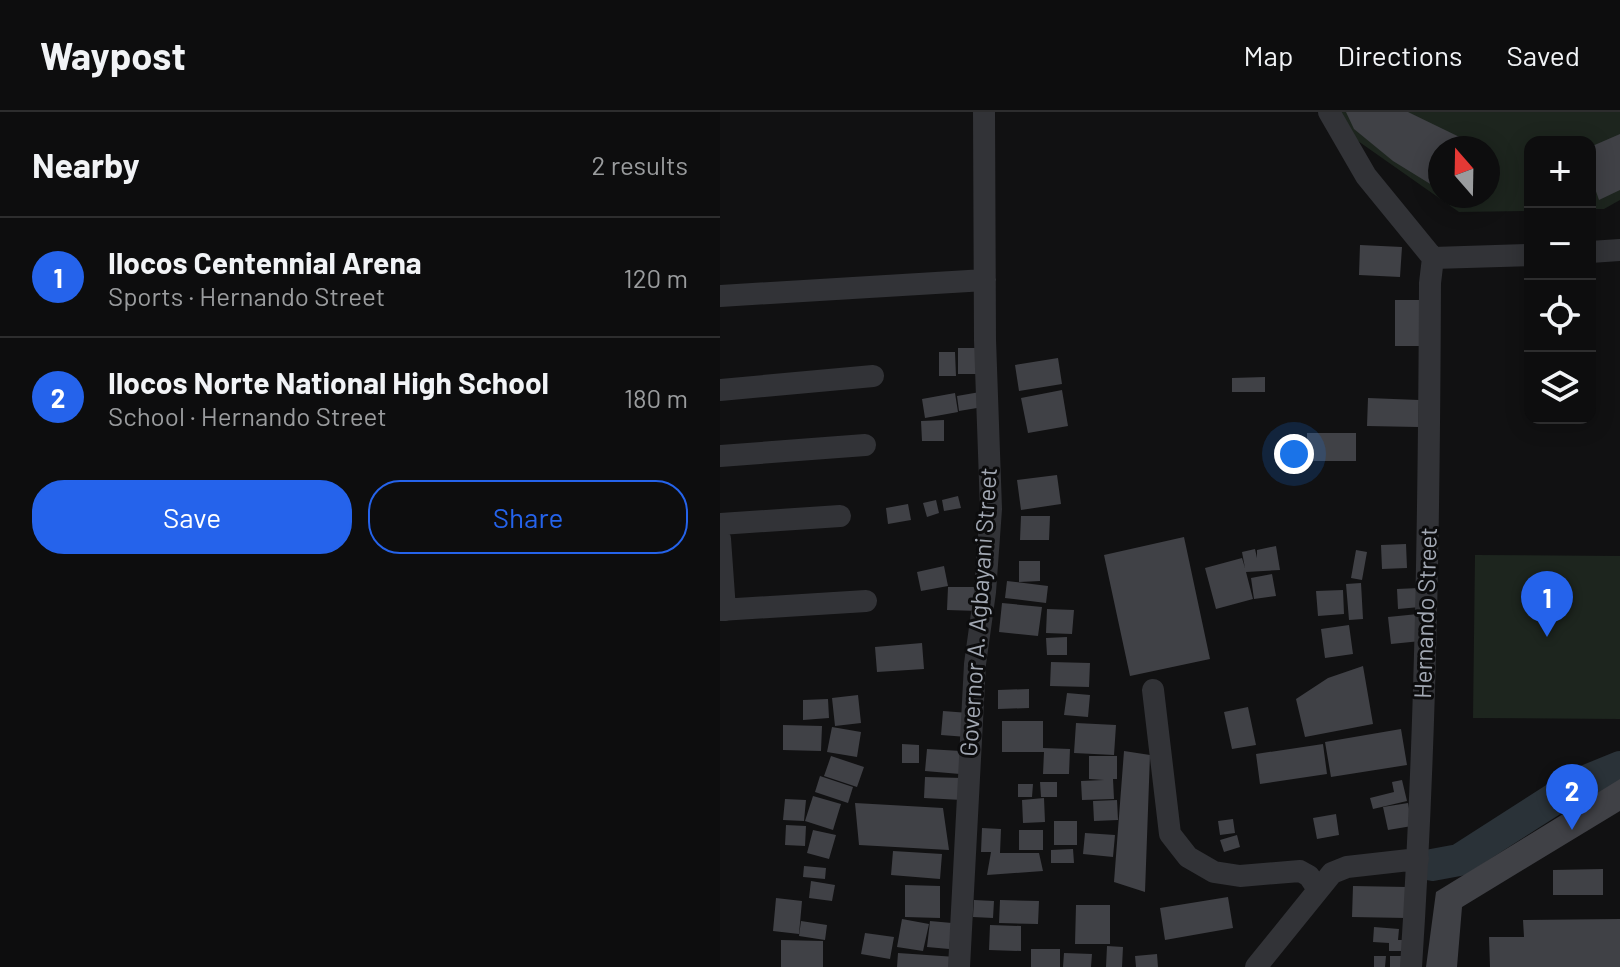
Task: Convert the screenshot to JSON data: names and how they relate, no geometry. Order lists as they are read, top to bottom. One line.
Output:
{"streets":{"street":["Governor A. Agbayani Street","Hernando Street"]},"north":"top","page":{"header":"Waypost","nav":["Map","Directions","Saved"],"heading":["Nearby","2 results"],"map_buttons":["+","−"],"list":[{"mark":"1","name":"Ilocos Centennial Arena","note":"Sports · Hernando Street","value":"120 m"},{"mark":"2","name":"Ilocos Norte National High School","note":"School · Hernando Street","value":"180 m"}],"buttons":["Save","Share"],"pins":["1","2"]}}
